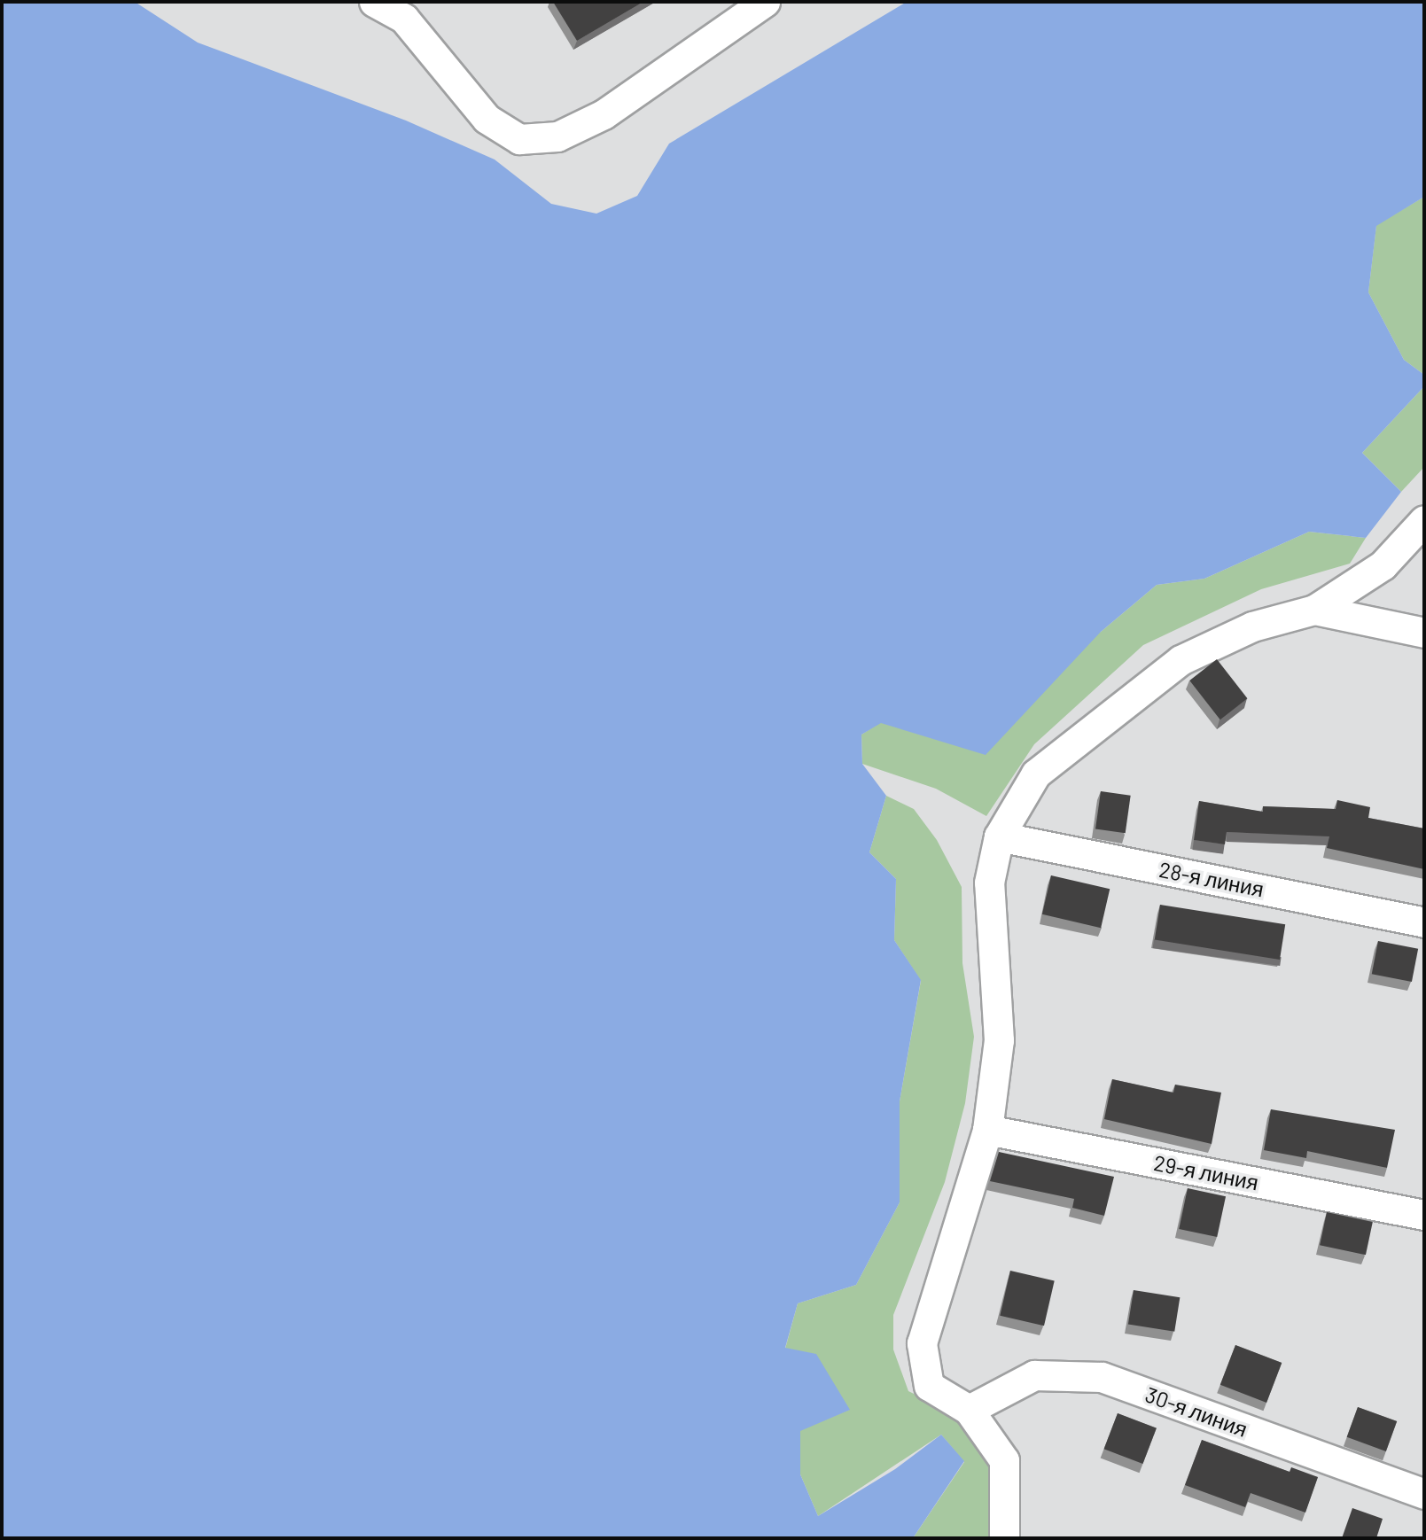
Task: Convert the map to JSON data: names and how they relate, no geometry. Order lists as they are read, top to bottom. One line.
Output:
{"streets":{"street":["28-я линия","29-я линия","30-я линия"]}}
